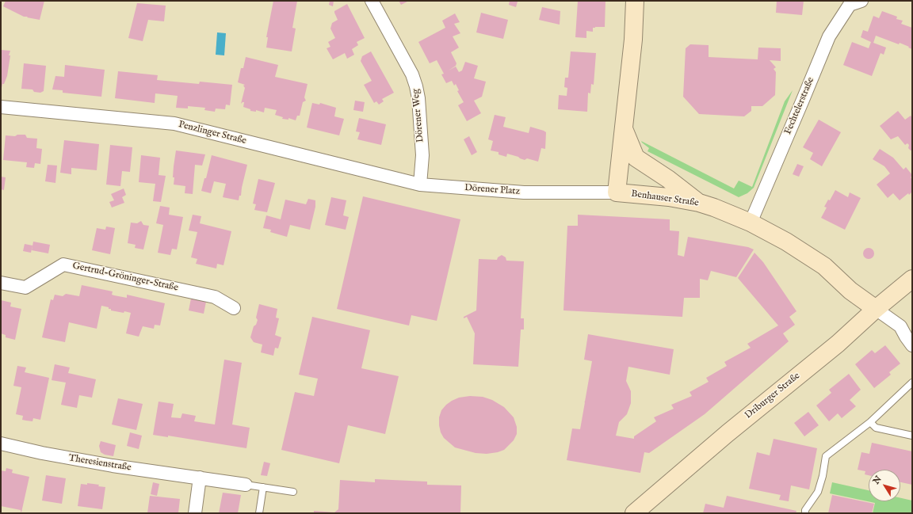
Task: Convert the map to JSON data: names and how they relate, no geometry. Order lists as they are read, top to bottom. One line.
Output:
{"streets":{"main road":["Benhauser Straße","Driburger Straße"],"street":["Fechtelerstraße","Dörener Weg","Penzlinger Straße","Dörener Platz","Gertrud-Gröninger-Straße","Theresienstraße"]},"crossings":[["Fechtelerstraße","Benhauser Straße"],["Dörener Weg","Penzlinger Straße"],["Dörener Weg","Dörener Platz"],["Penzlinger Straße","Dörener Platz"],["Dörener Platz","Benhauser Straße"],["Benhauser Straße","Driburger Straße"]],"north":"top left"}
